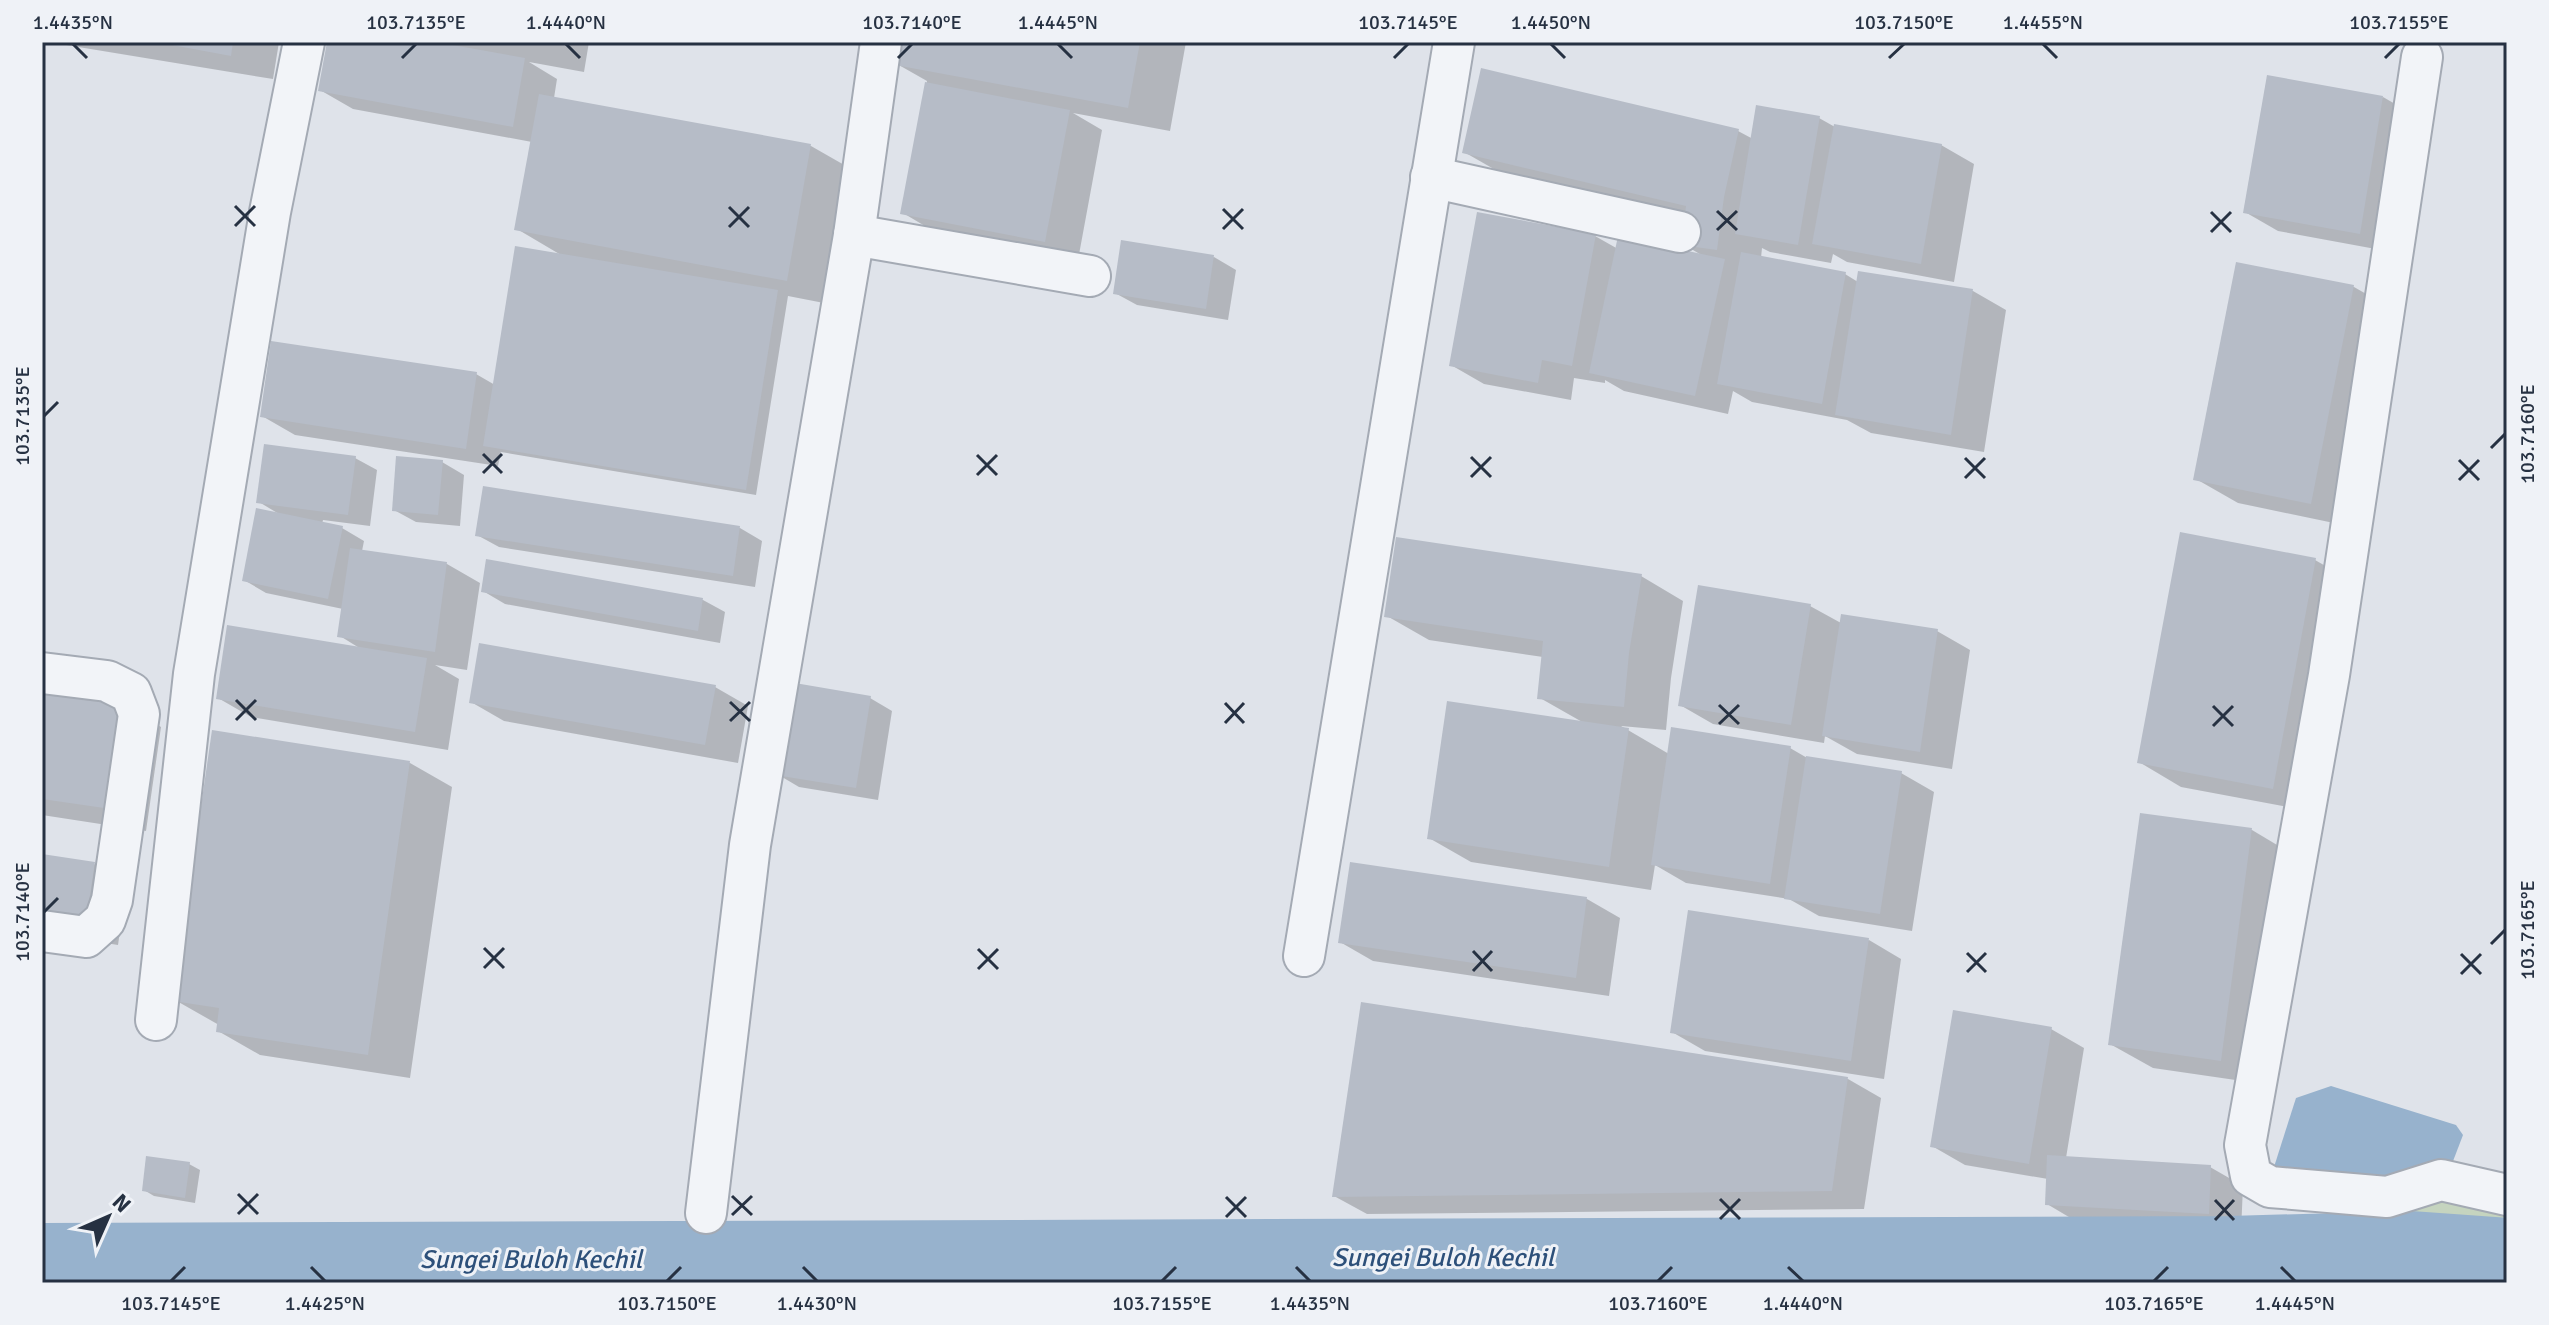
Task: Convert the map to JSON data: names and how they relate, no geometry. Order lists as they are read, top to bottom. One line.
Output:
{"water":["Sungei Buloh Kechil"],"north":"top right","coordinates":["1.4435°N","103.7135°E","1.4440°N","103.7140°E","1.4445°N","103.7145°E","1.4450°N","103.7150°E","1.4455°N","103.7155°E","103.7160°E","103.7165°E","1.4425°N","1.4430°N"]}
